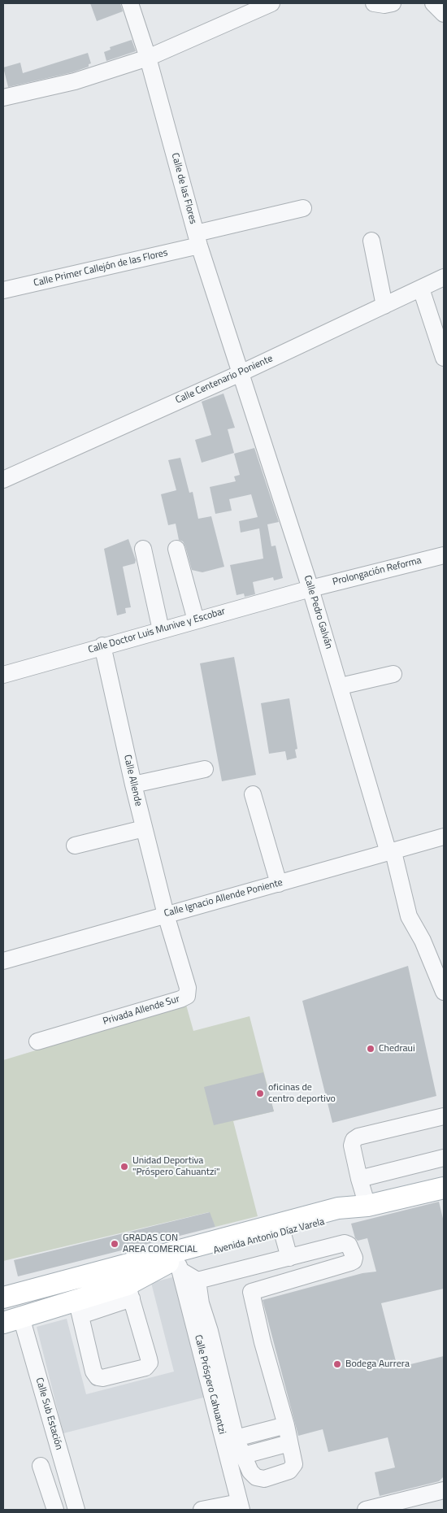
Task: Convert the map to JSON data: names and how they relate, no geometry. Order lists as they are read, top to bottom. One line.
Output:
{"streets":{"main road":["Avenida Antonio Díaz Varela"],"street":["Calle de las Flores","Calle Primer Callejón de las Flores","Calle Centenario Poniente","Prolongación Reforma","Calle Pedro Galván","Calle Doctor Luis Munive y Escobar","Calle Allende","Calle Ignacio Allende Poniente","Privada Allende Sur","Calle Próspero Cahuantzi","Calle Sub Estación"]},"crossings":[["Calle de las Flores","Calle Primer Callejón de las Flores"],["Calle de las Flores","Calle Centenario Poniente"],["Calle de las Flores","Calle Pedro Galván"],["Calle Centenario Poniente","Calle Pedro Galván"],["Prolongación Reforma","Calle Pedro Galván"],["Prolongación Reforma","Calle Doctor Luis Munive y Escobar"],["Calle Pedro Galván","Calle Doctor Luis Munive y Escobar"],["Calle Pedro Galván","Calle Ignacio Allende Poniente"],["Calle Doctor Luis Munive y Escobar","Calle Allende"],["Calle Allende","Calle Ignacio Allende Poniente"],["Calle Allende","Privada Allende Sur"],["Calle Ignacio Allende Poniente","Privada Allende Sur"],["Avenida Antonio Díaz Varela","Calle Próspero Cahuantzi"],["Avenida Antonio Díaz Varela","Calle Sub Estación"]],"places":["Chedraui","oficinas de centro deportivo","Unidad Deportiva \"Próspero Cahuantzi\"","GRADAS CON AREA COMERCIAL","Bodega Aurrera"]}
